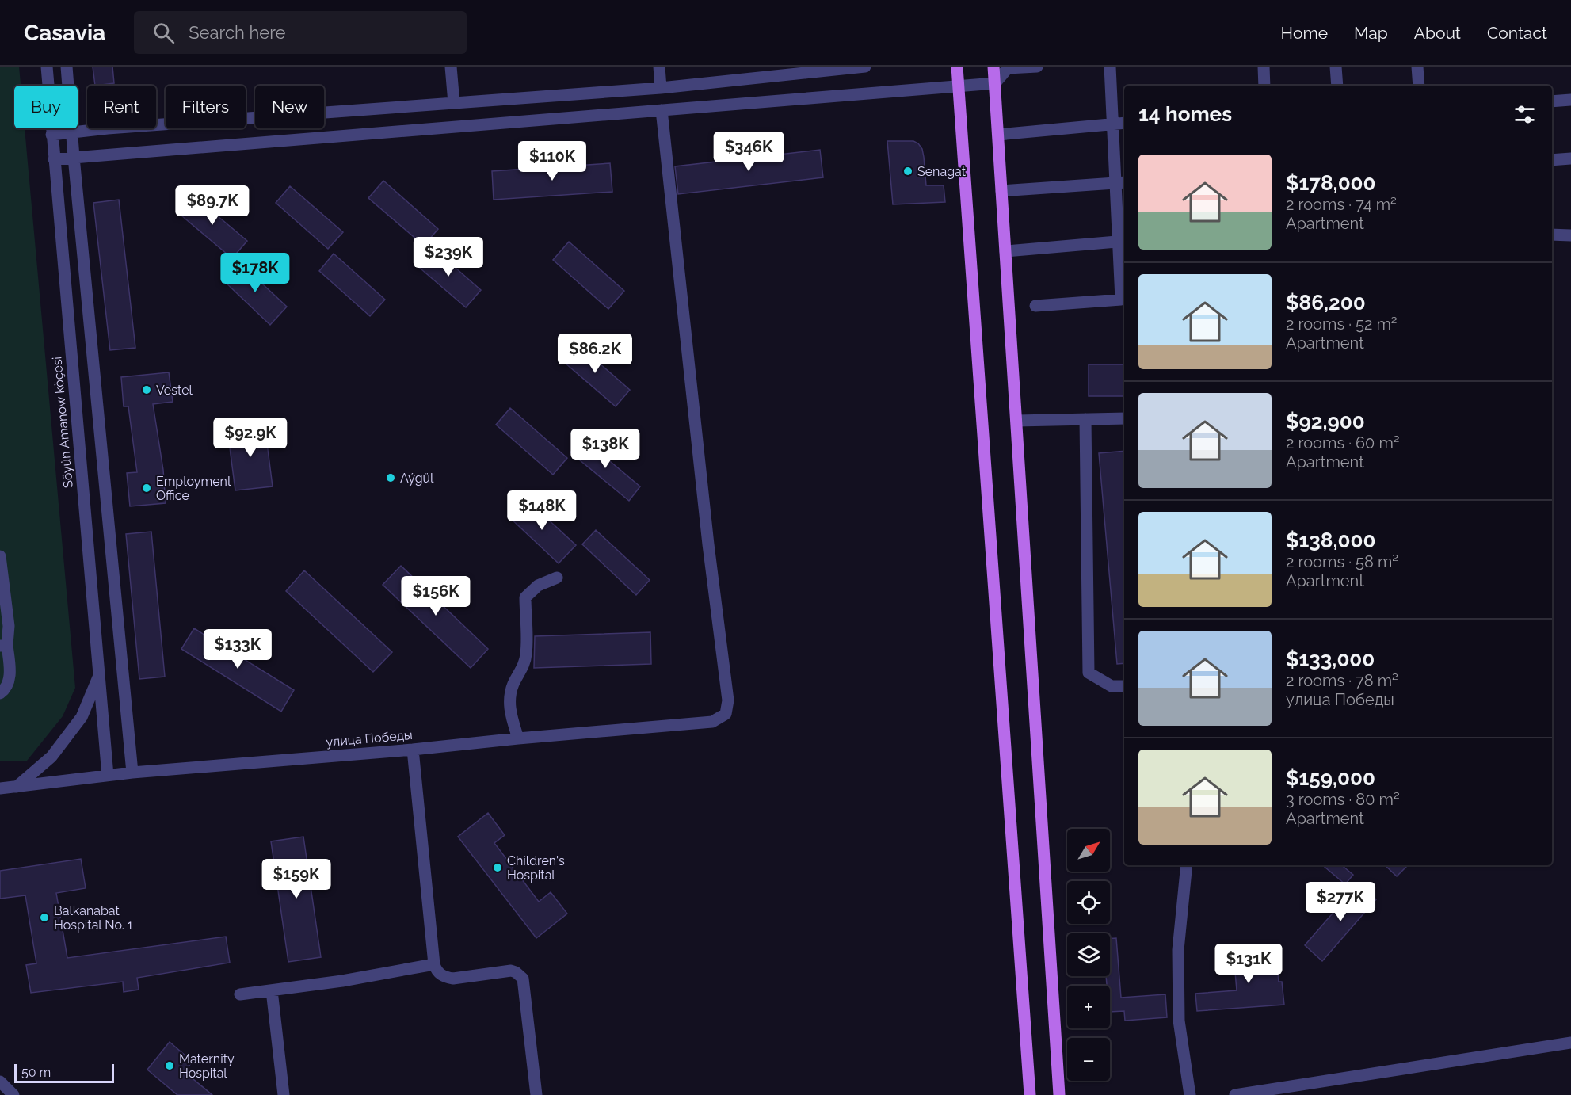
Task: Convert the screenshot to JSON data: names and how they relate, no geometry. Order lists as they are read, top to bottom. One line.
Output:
{"streets":{"street":["Söyün Amanow köçesi","улица Победы"]},"crossings":[["Söyün Amanow köçesi","улица Победы"]],"places":["Senagat","Vestel","Aýgül","Employment Office","Children's Hospital","Balkanabat Hospital No. 1","Maternity Hospital"],"scale_bar":"50 m","north":"top right","page":{"header":"Casavia","search":"Search here","nav":["Home","Map","About","Contact"],"chip":["Buy","Rent","Filters","New"],"heading":"14 homes","price":["$346K","$110K","$89.7K","$239K","$178K","$86.2K","$92.9K","$138K","$148K","$156K","$133K","$159K","$277K","$131K"],"list":[{"name":"$178,000","note":"2 rooms · 74 m² · Apartment"},{"name":"$86,200","note":"2 rooms · 52 m² · Apartment"},{"name":"$92,900","note":"2 rooms · 60 m² · Apartment"},{"name":"$138,000","note":"2 rooms · 58 m² · Apartment"},{"name":"$133,000","note":"2 rooms · 78 m² · улица Победы"},{"name":"$159,000","note":"3 rooms · 80 m² · Apartment"}],"map_buttons":["+","−"],"scale":"50 m"}}
